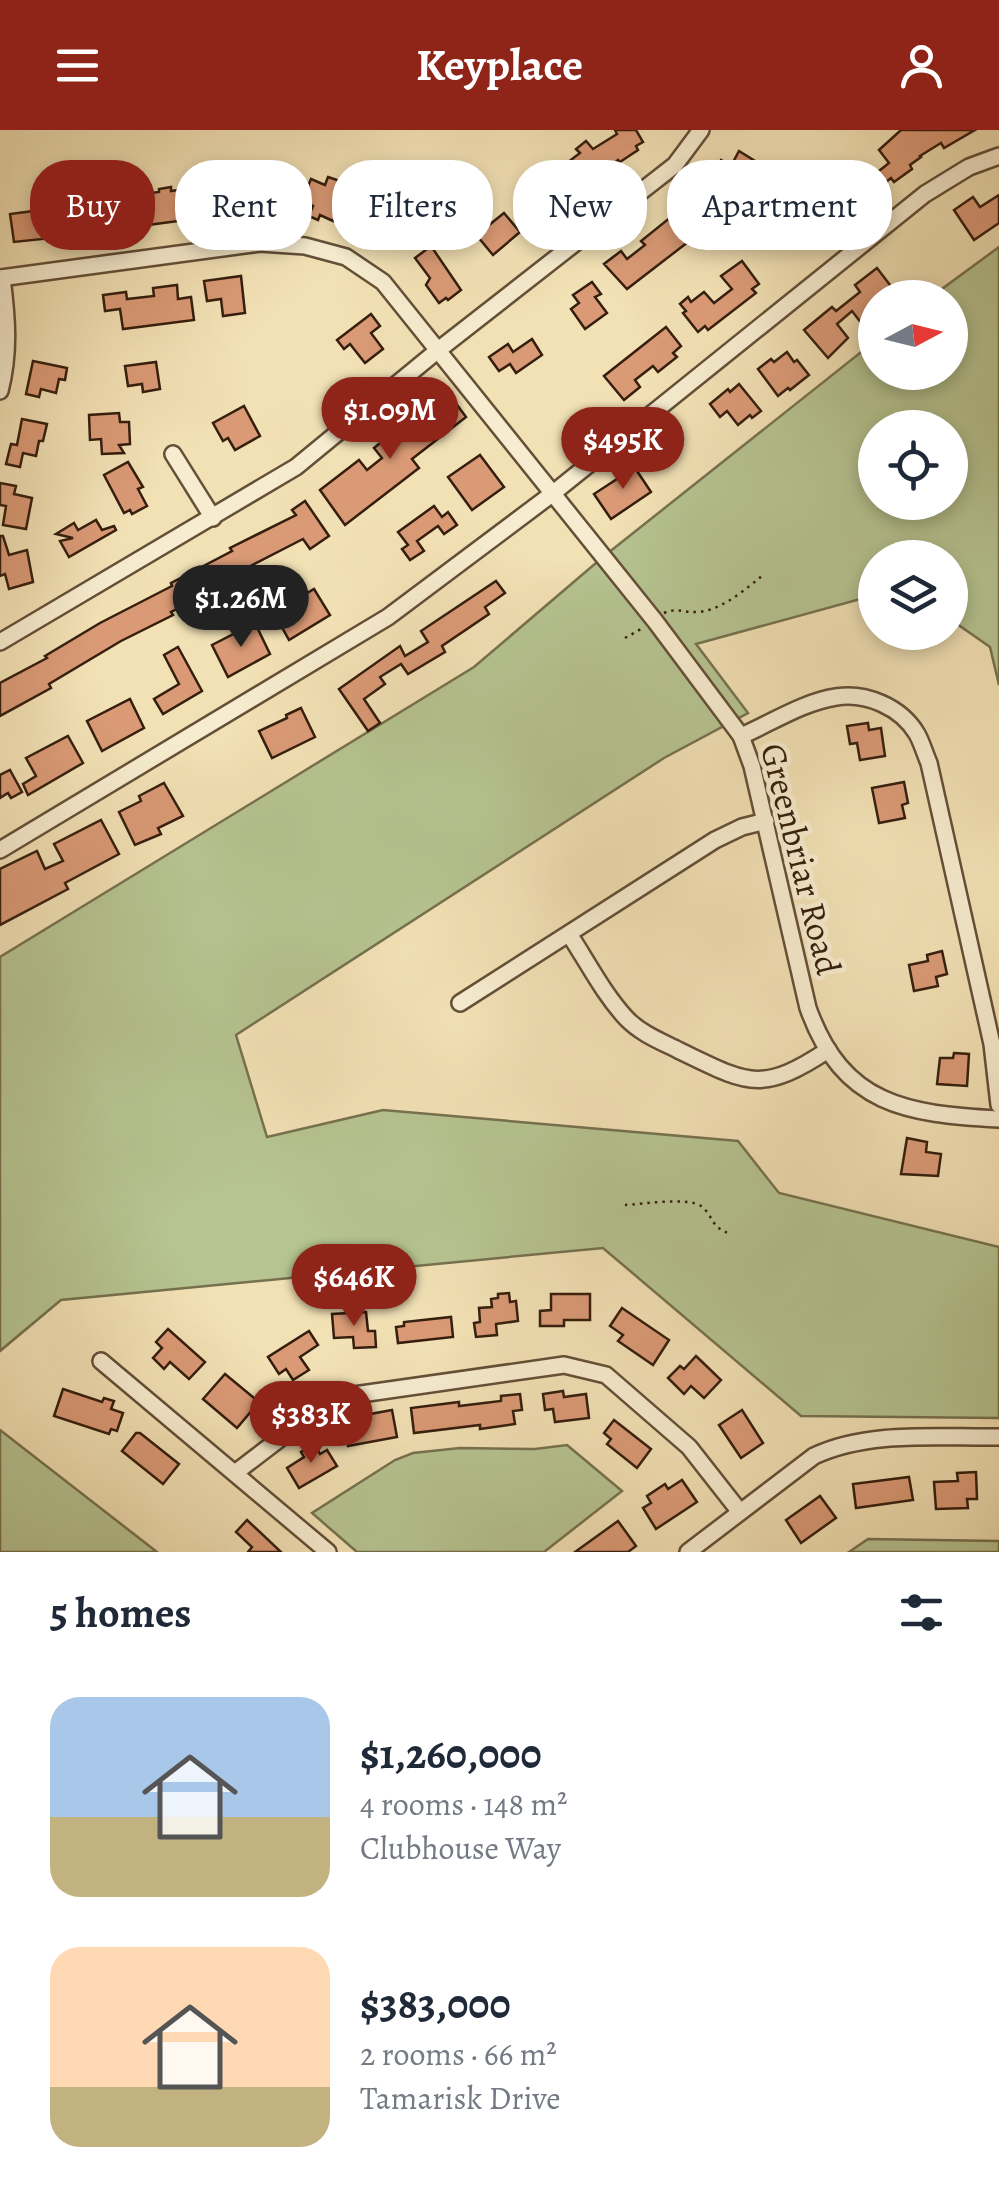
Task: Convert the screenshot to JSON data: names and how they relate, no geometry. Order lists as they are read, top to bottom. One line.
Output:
{"streets":{"street":["Greenbriar Road"]},"north":"right","page":{"header":"Keyplace","chip":["Buy","Rent","Filters","New","Apartment"],"price":["$1.09M","$495K","$1.26M","$646K","$383K"],"heading":"5 homes","list":[{"name":"$1,260,000","note":"4 rooms · 148 m² · Clubhouse Way"},{"name":"$383,000","note":"2 rooms · 66 m² · Tamarisk Drive"}]}}
